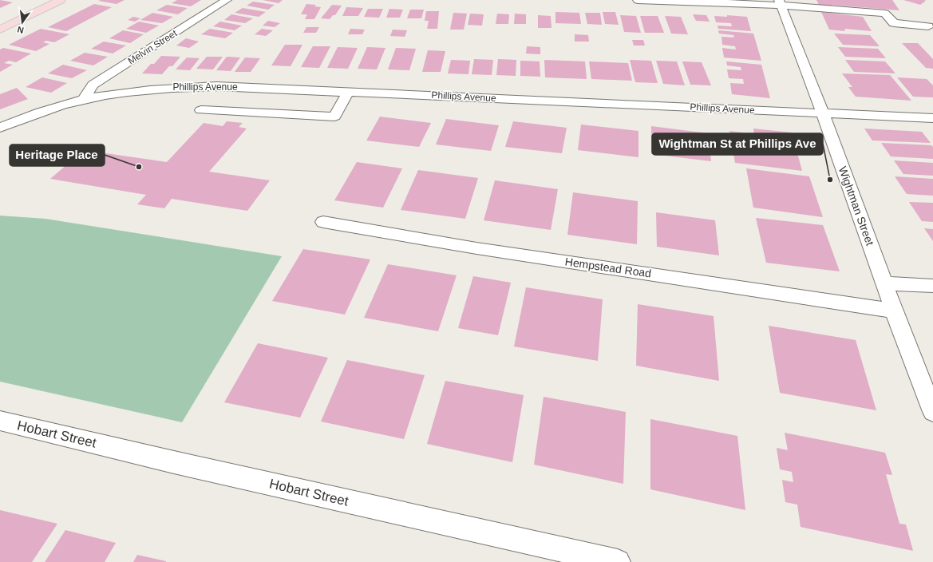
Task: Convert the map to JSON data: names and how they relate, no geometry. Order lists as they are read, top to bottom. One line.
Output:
{"streets":{"street":["Melvin Street","Phillips Avenue","Wightman Street","Hempstead Road","Hobart Street"]},"crossings":[["Melvin Street","Phillips Avenue"],["Phillips Avenue","Wightman Street"],["Wightman Street","Hempstead Road"]],"places":["Heritage Place","Wightman St at Phillips Ave"],"north":"bottom"}
